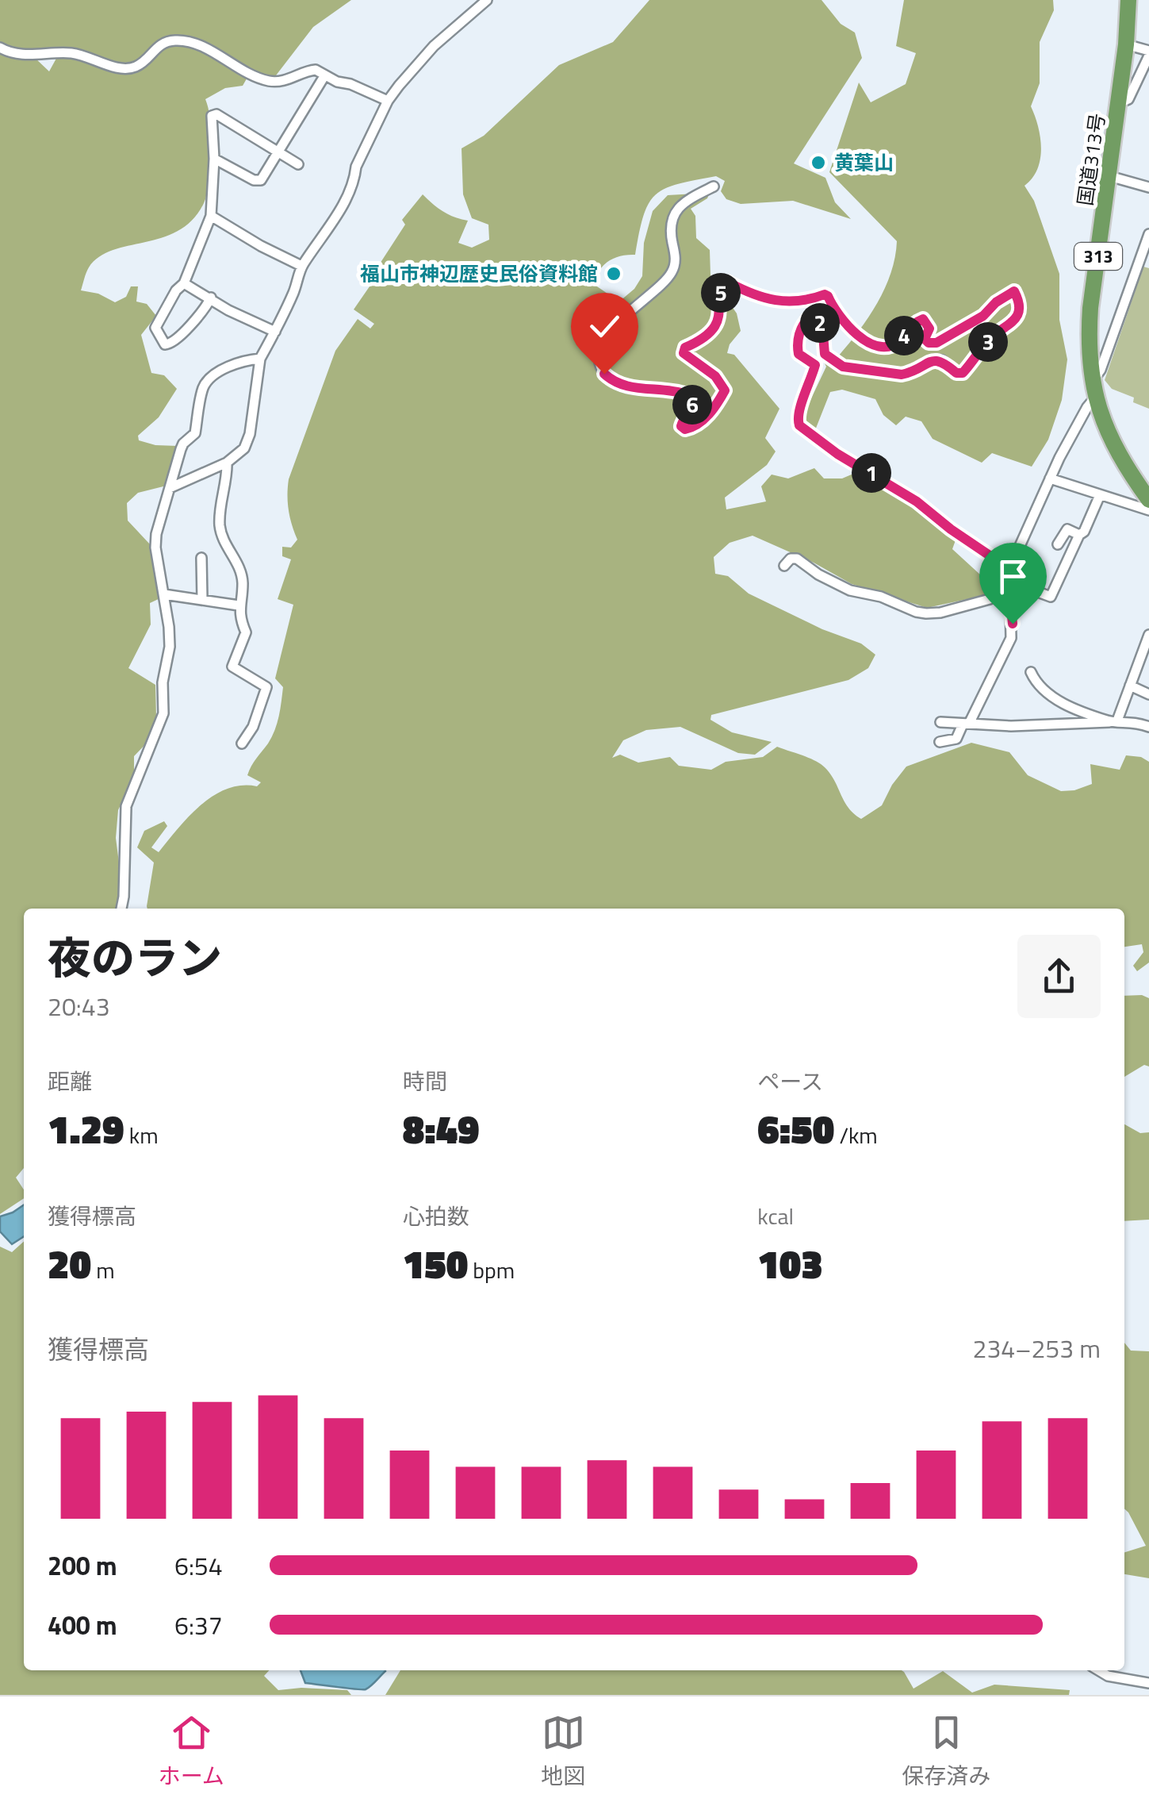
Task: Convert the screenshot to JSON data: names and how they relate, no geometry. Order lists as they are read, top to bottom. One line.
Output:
{"streets":{"highway":["国道313号","313"]},"places":["黄葉山","福山市神辺歴史民俗資料館"],"page":{"pins":["5","2","4","3","6","1"],"heading":["夜のラン","20:43"],"stats":[["距離","1.29 km"],["時間","8:49"],["ペース","6:50 /km"],["獲得標高","20 m"],["心拍数","150 bpm"],["kcal","103"]],"chart":["獲得標高","234–253 m"],"list":[{"name":"200 m","note":"6:54"},{"name":"400 m","note":"6:37"}],"tabs":["ホーム","地図","保存済み"]}}
